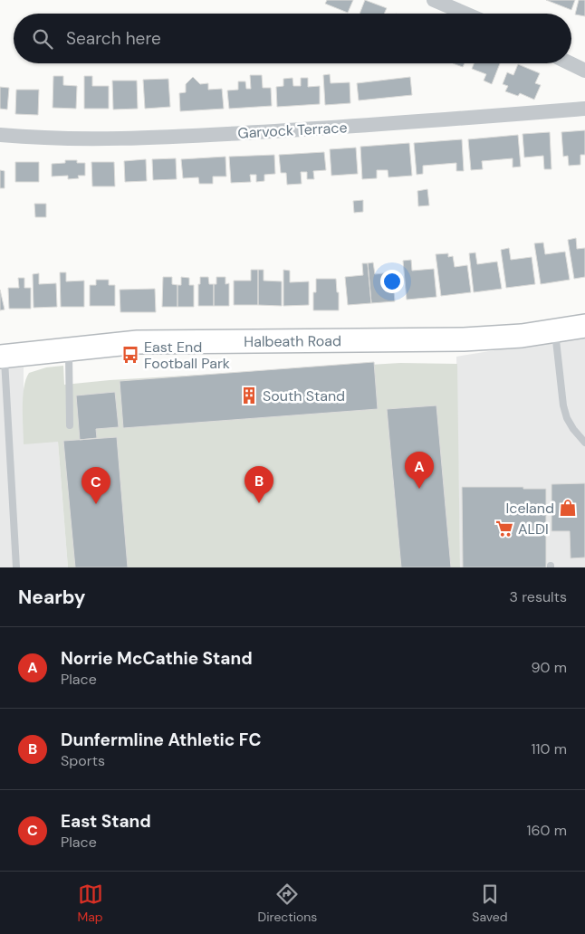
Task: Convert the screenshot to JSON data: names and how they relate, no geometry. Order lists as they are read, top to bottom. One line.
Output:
{"streets":{"main road":["Halbeath Road"],"street":["Garvock Terrace"]},"places":{"bus stop":["East End Football Park"],"building":["South Stand"],"shop":["Iceland"],"supermarket":["ALDI"]},"page":{"search":"Search here","pins":["A","B","C"],"heading":["Nearby","3 results"],"list":[{"mark":"A","name":"Norrie McCathie Stand","note":"Place","value":"90 m"},{"mark":"B","name":"Dunfermline Athletic FC","note":"Sports","value":"110 m"},{"mark":"C","name":"East Stand","note":"Place","value":"160 m"}],"nav":["Map","Directions","Saved"]}}
